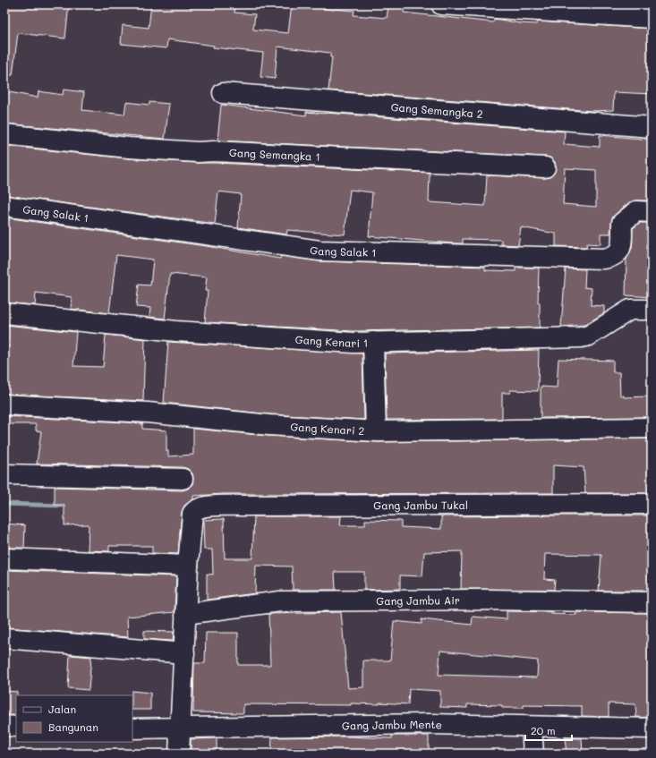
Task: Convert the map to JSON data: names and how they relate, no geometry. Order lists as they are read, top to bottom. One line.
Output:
{"streets":{"street":["Gang Semangka 2","Gang Semangka 1","Gang Salak 1","Gang Kenari 1","Gang Kenari 2","Gang Jambu Tukal","Gang Jambu Air","Gang Jambu Mente"]},"legend":["Jalan","Bangunan"],"scale_bar":"20 m"}
